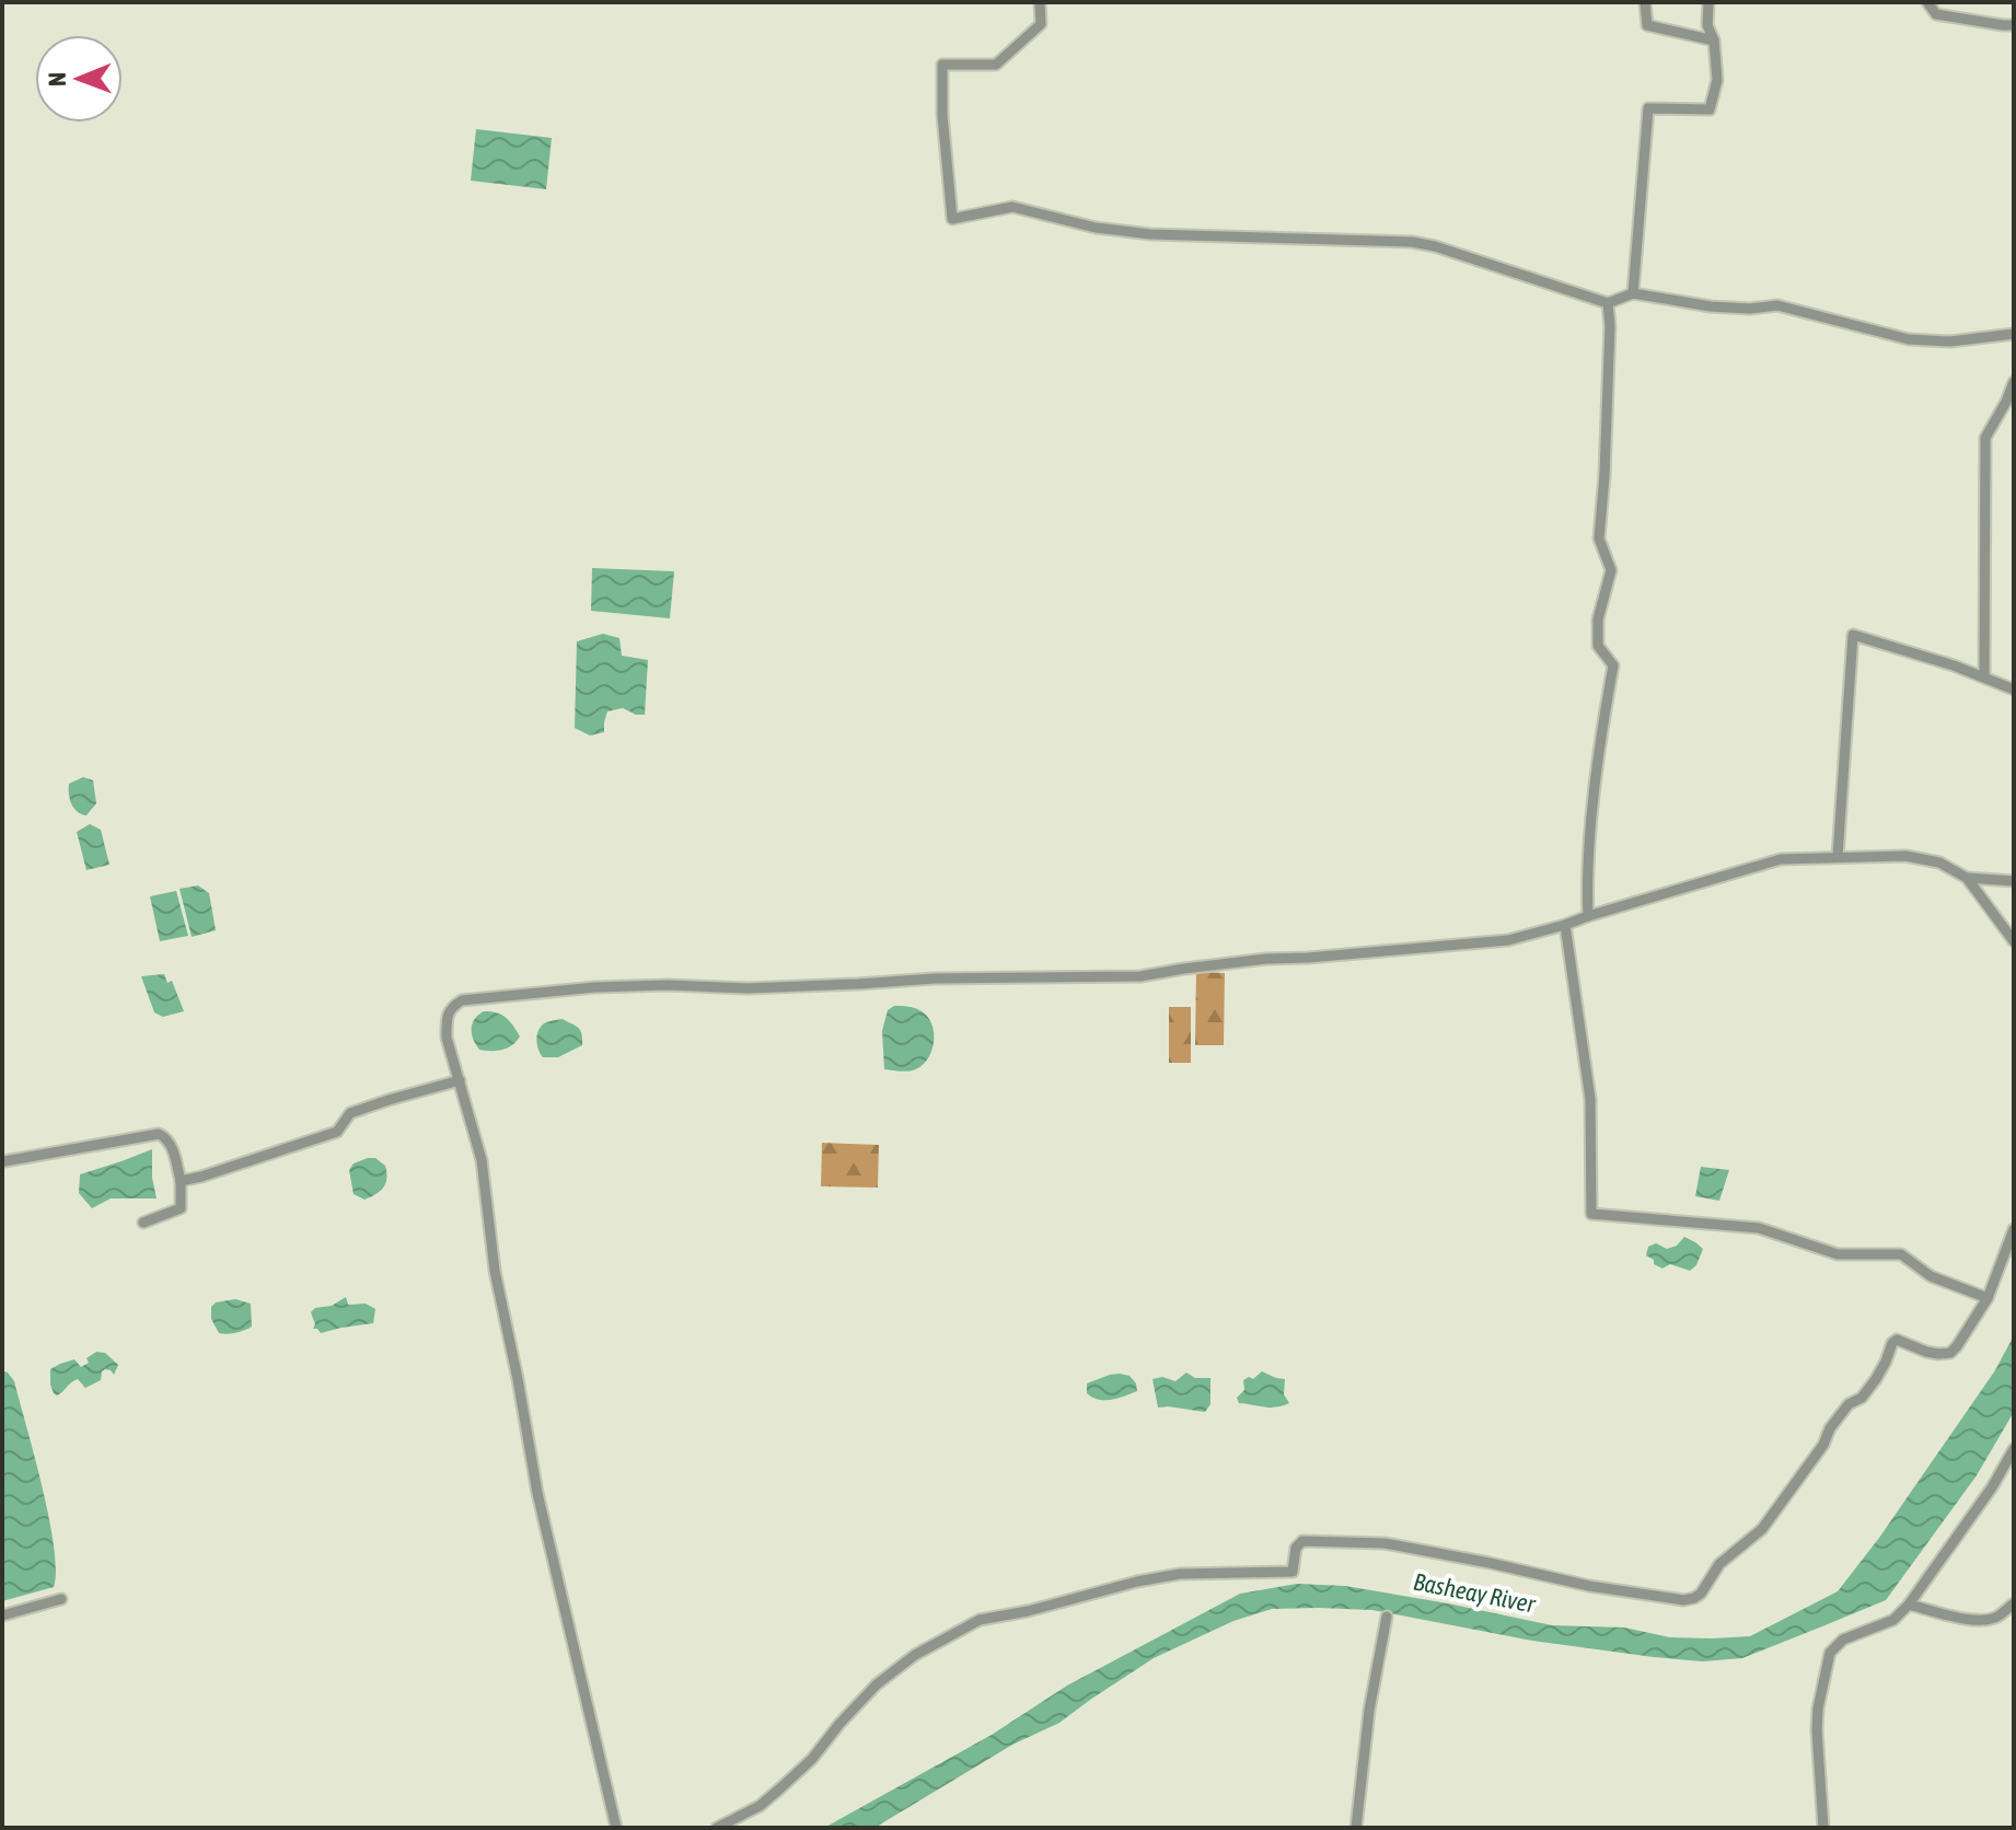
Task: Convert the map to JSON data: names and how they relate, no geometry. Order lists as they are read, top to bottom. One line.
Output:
{"water":["Basheay River"],"north":"left"}
